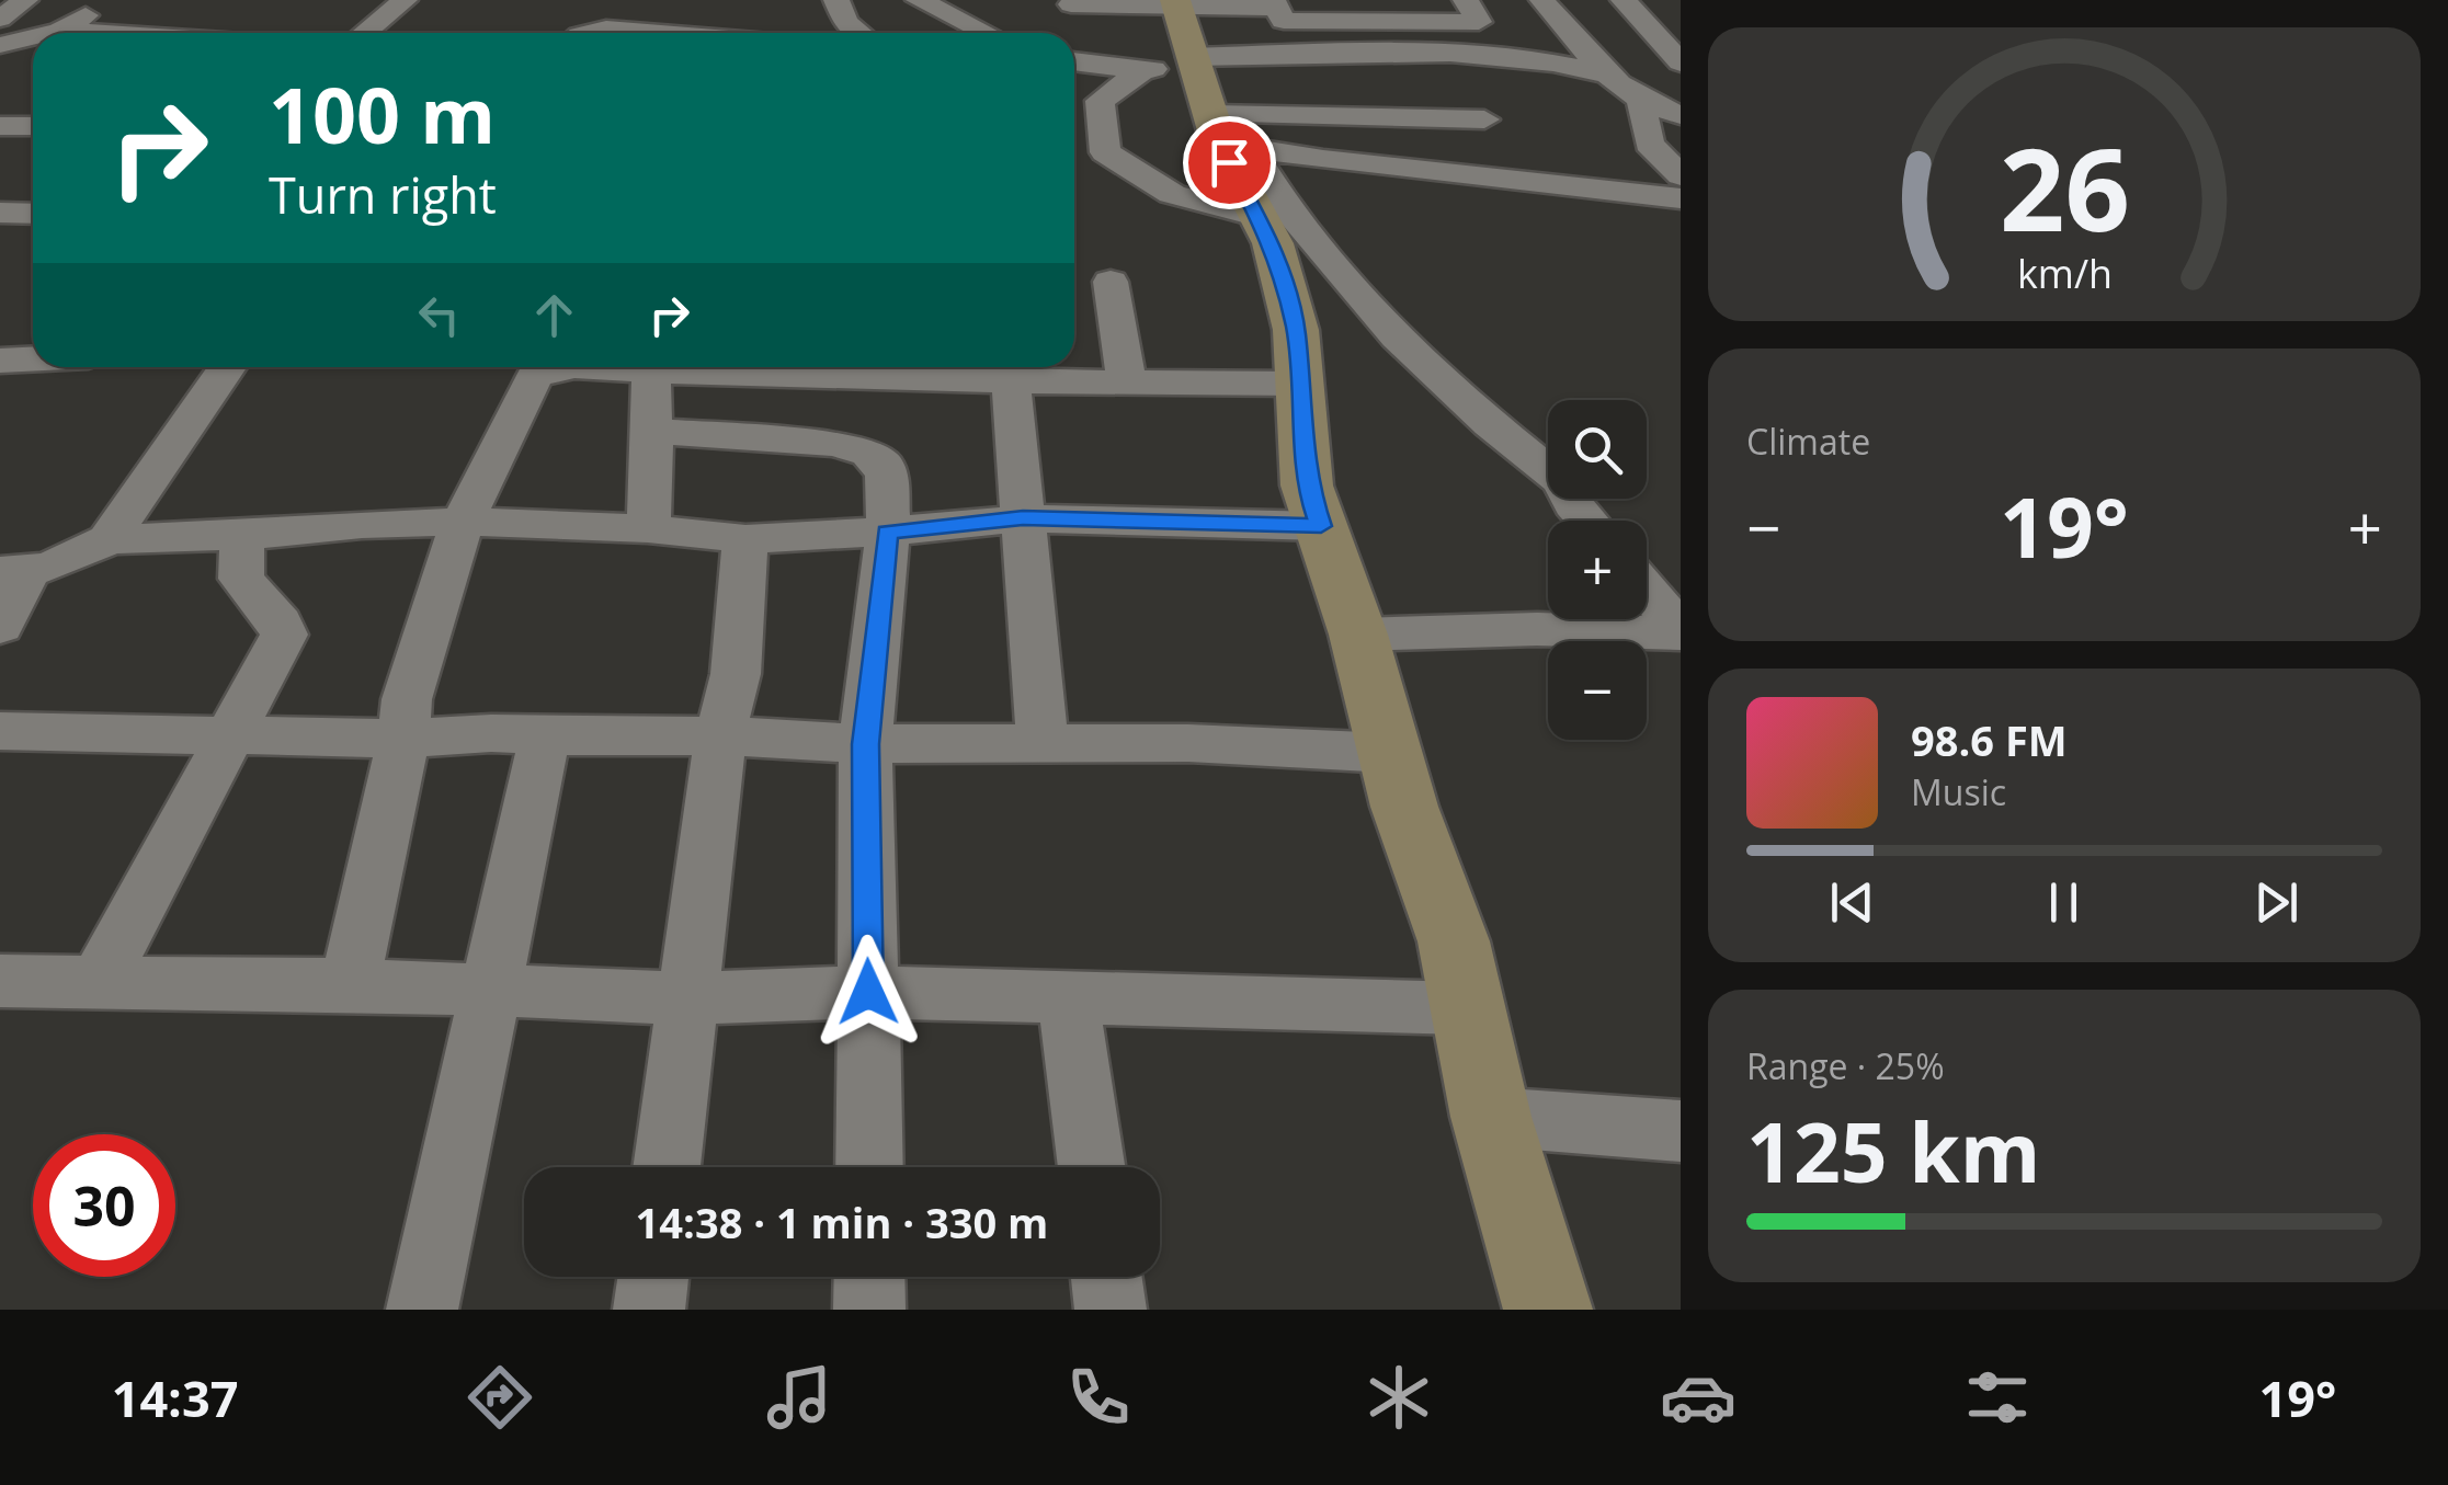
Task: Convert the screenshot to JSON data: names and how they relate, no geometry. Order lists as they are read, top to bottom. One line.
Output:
{"page":{"turn":["100 m","Turn right"],"tile":["Climate",["Range · 25%","125 km"]],"map_buttons":["+","−"],"heat":["−","19°","+"],"song":["98.6 FM","Music"],"limit":"30","trip":"14:38 · 1 min · 330 m","tabs":["14:37","19°"],"gauge":["26","km/h"]}}
